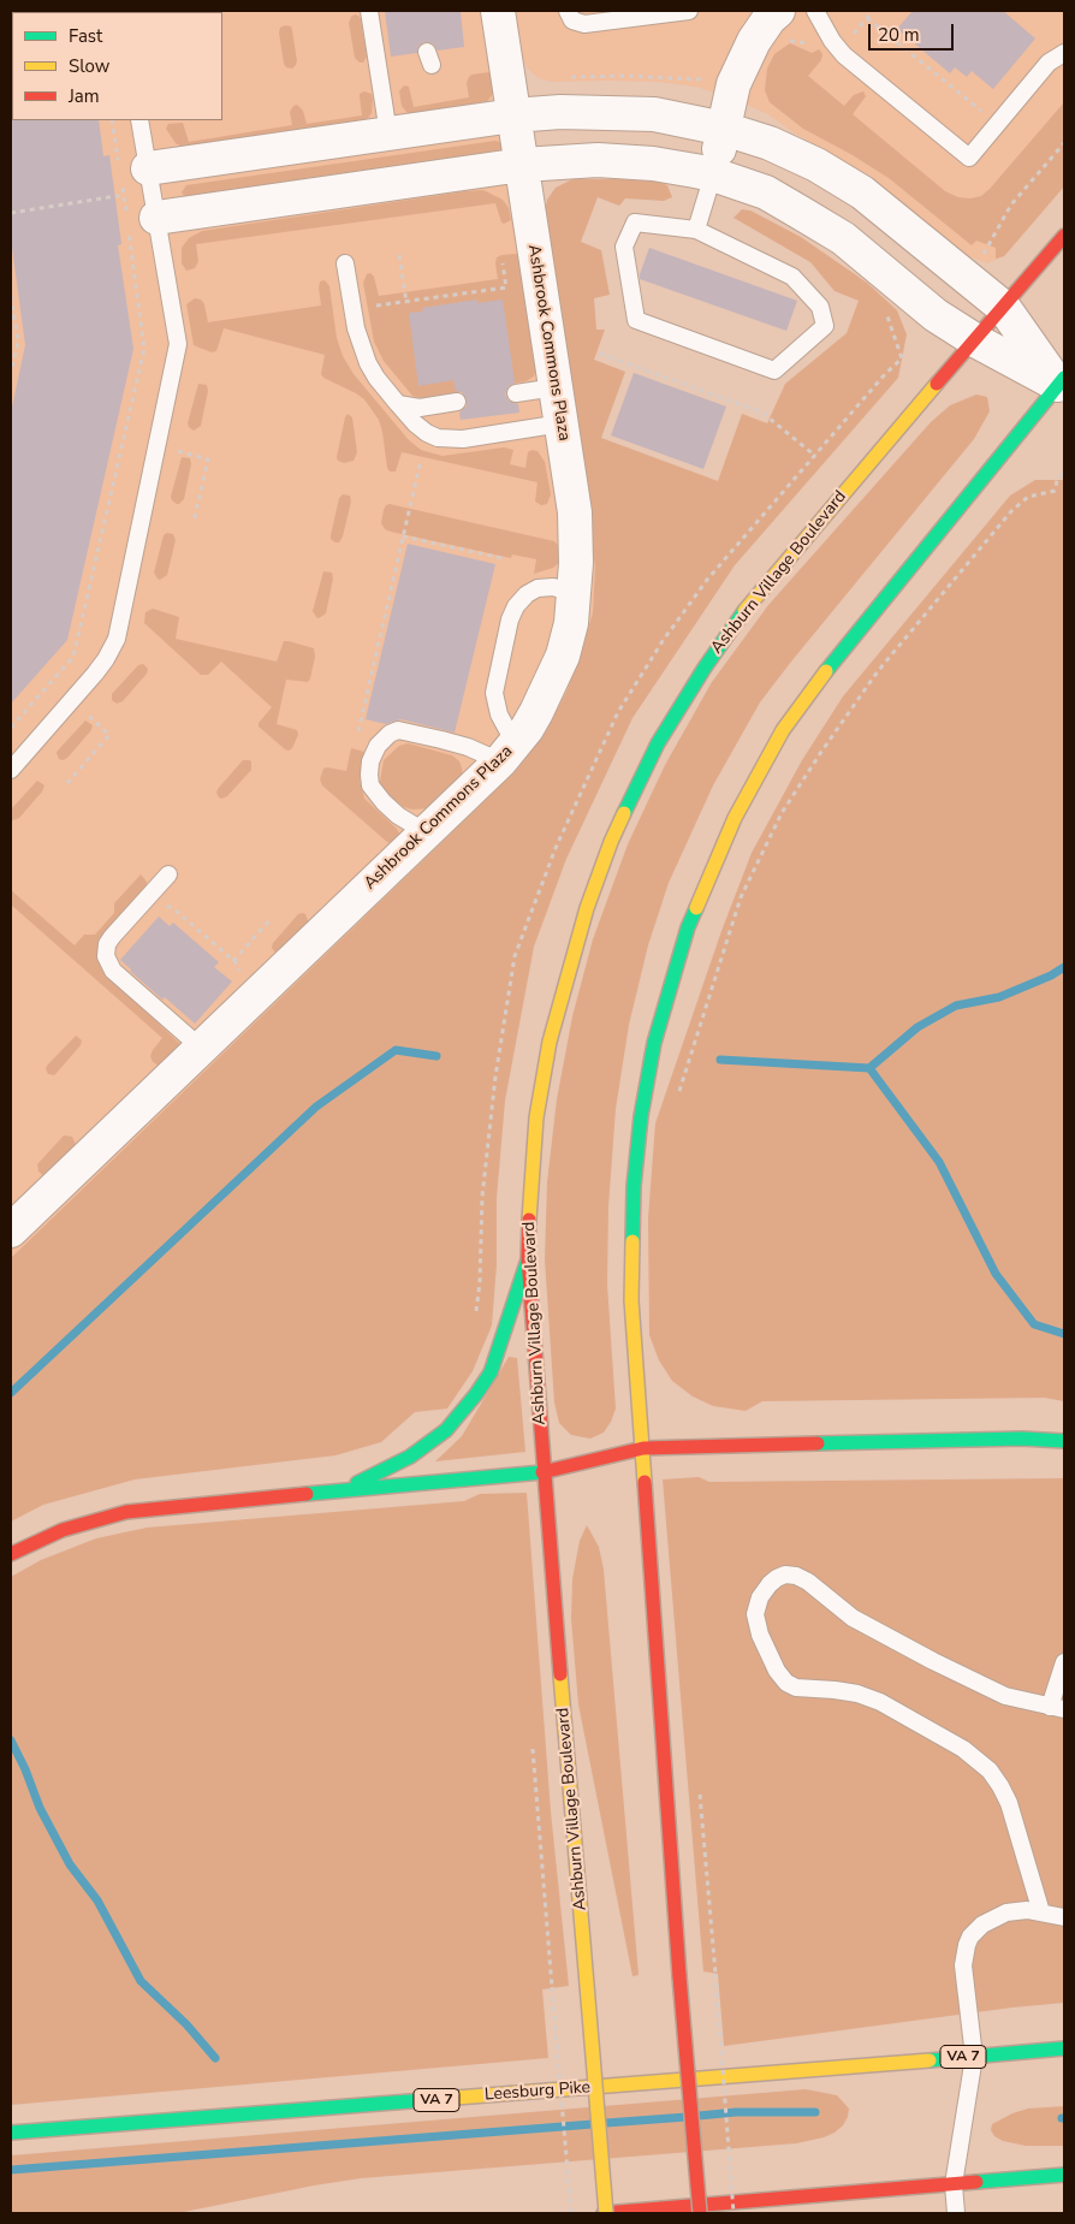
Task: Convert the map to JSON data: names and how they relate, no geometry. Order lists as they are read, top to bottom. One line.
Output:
{"streets":{"main road":["Ashburn Village Boulevard","VA 7","Leesburg Pike"],"street":["Ashbrook Commons Plaza"]},"legend":["Fast","Slow","Jam"],"scale_bar":"20 m"}
